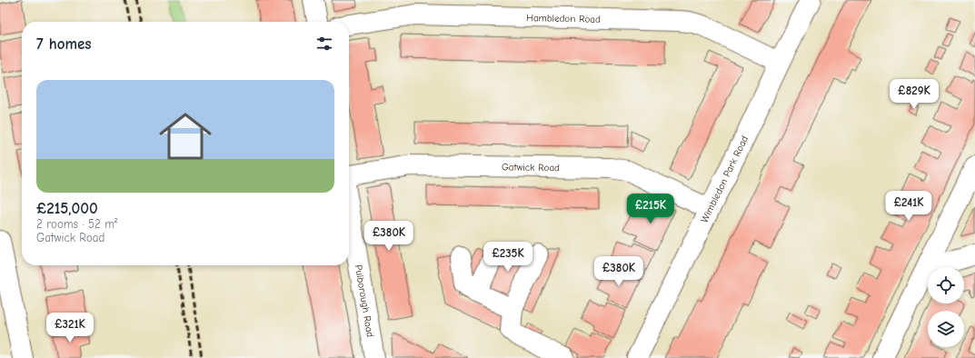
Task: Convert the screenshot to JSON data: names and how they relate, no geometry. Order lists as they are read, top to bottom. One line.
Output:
{"streets":{"street":["Hambledon Road","Gatwick Road","Wimbledon Park Road","Pulborough Road"]},"crossings":[["Hambledon Road","Wimbledon Park Road"],["Gatwick Road","Wimbledon Park Road"]],"page":{"heading":"7 homes","list":[{"name":"£215,000","note":"2 rooms · 52 m² · Gatwick Road"}],"price":["£829K","£241K","£215K","£380K","£235K","£380K","£321K"]}}
